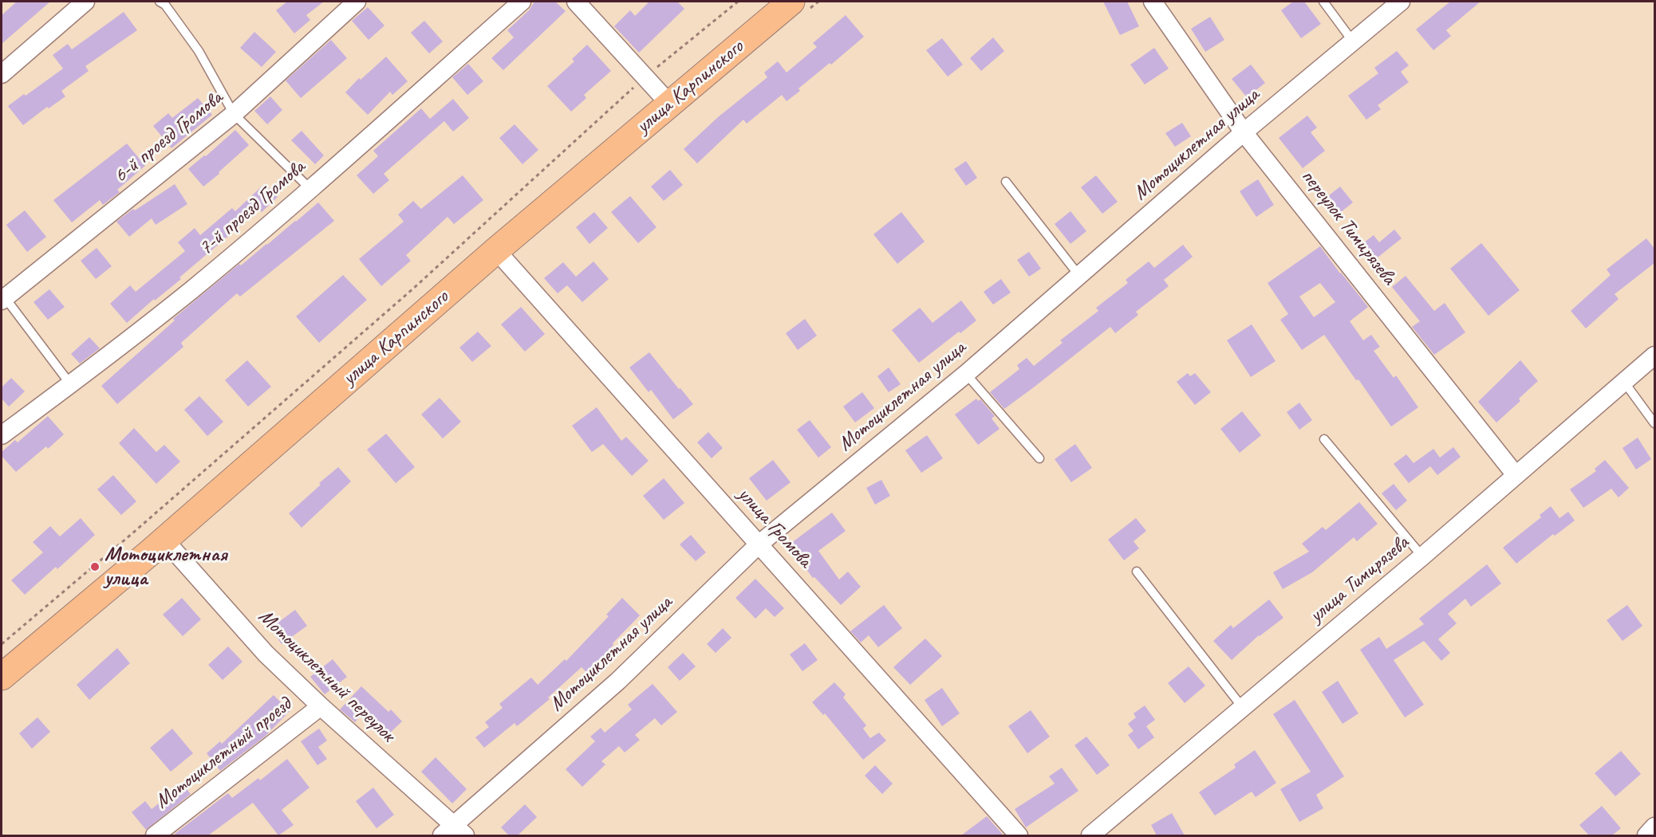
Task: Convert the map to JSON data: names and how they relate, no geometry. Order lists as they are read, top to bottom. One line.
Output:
{"streets":{"main road":["улица Карпинского"],"street":["6-й проезд Громова","Мотоциклетная улица","7-й проезд Громова","переулок Тимирязева","улица Громова","улица Тимирязева","Мотоциклетный переулок","Мотоциклетный проезд"]},"crossings":[["улица Карпинского","улица Громова"],["улица Карпинского","Мотоциклетный переулок"],["Мотоциклетная улица","переулок Тимирязева"],["Мотоциклетная улица","улица Громова"],["Мотоциклетная улица","Мотоциклетный переулок"],["переулок Тимирязева","улица Тимирязева"],["Мотоциклетный переулок","Мотоциклетный проезд"]],"places":["Мотоциклетная улица"]}
